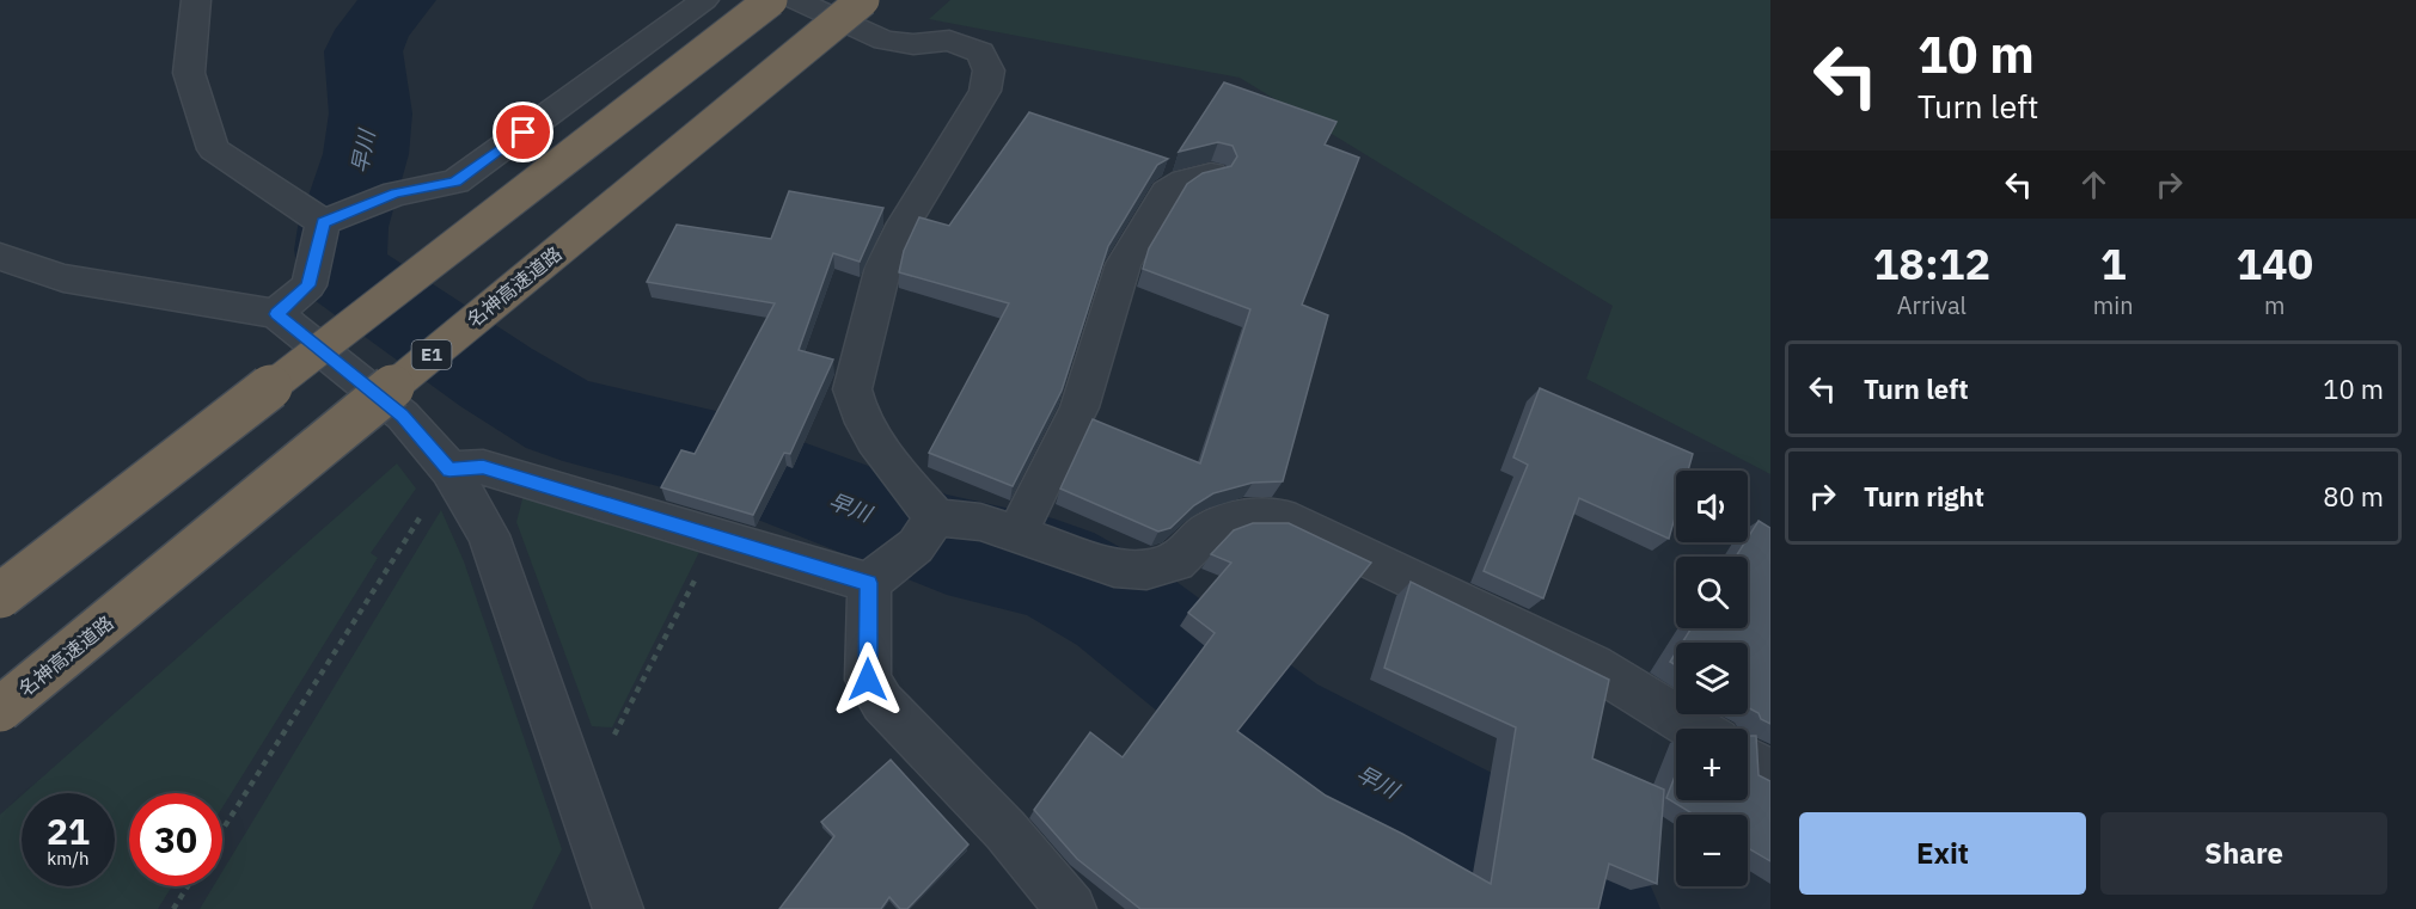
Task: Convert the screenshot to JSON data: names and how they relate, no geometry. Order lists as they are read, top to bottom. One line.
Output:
{"streets":{"highway":["名神高速道路","E1"]},"water":["早川"],"page":{"turn":["10 m","Turn left"],"eta":["18:12","Arrival","1","min","140","m"],"list":[{"name":"Turn left","value":"10 m"},{"name":"Turn right","value":"80 m"}],"map_buttons":["+","−"],"speed":"21 km/h","limit":"30","buttons":["Exit","Share"]}}
